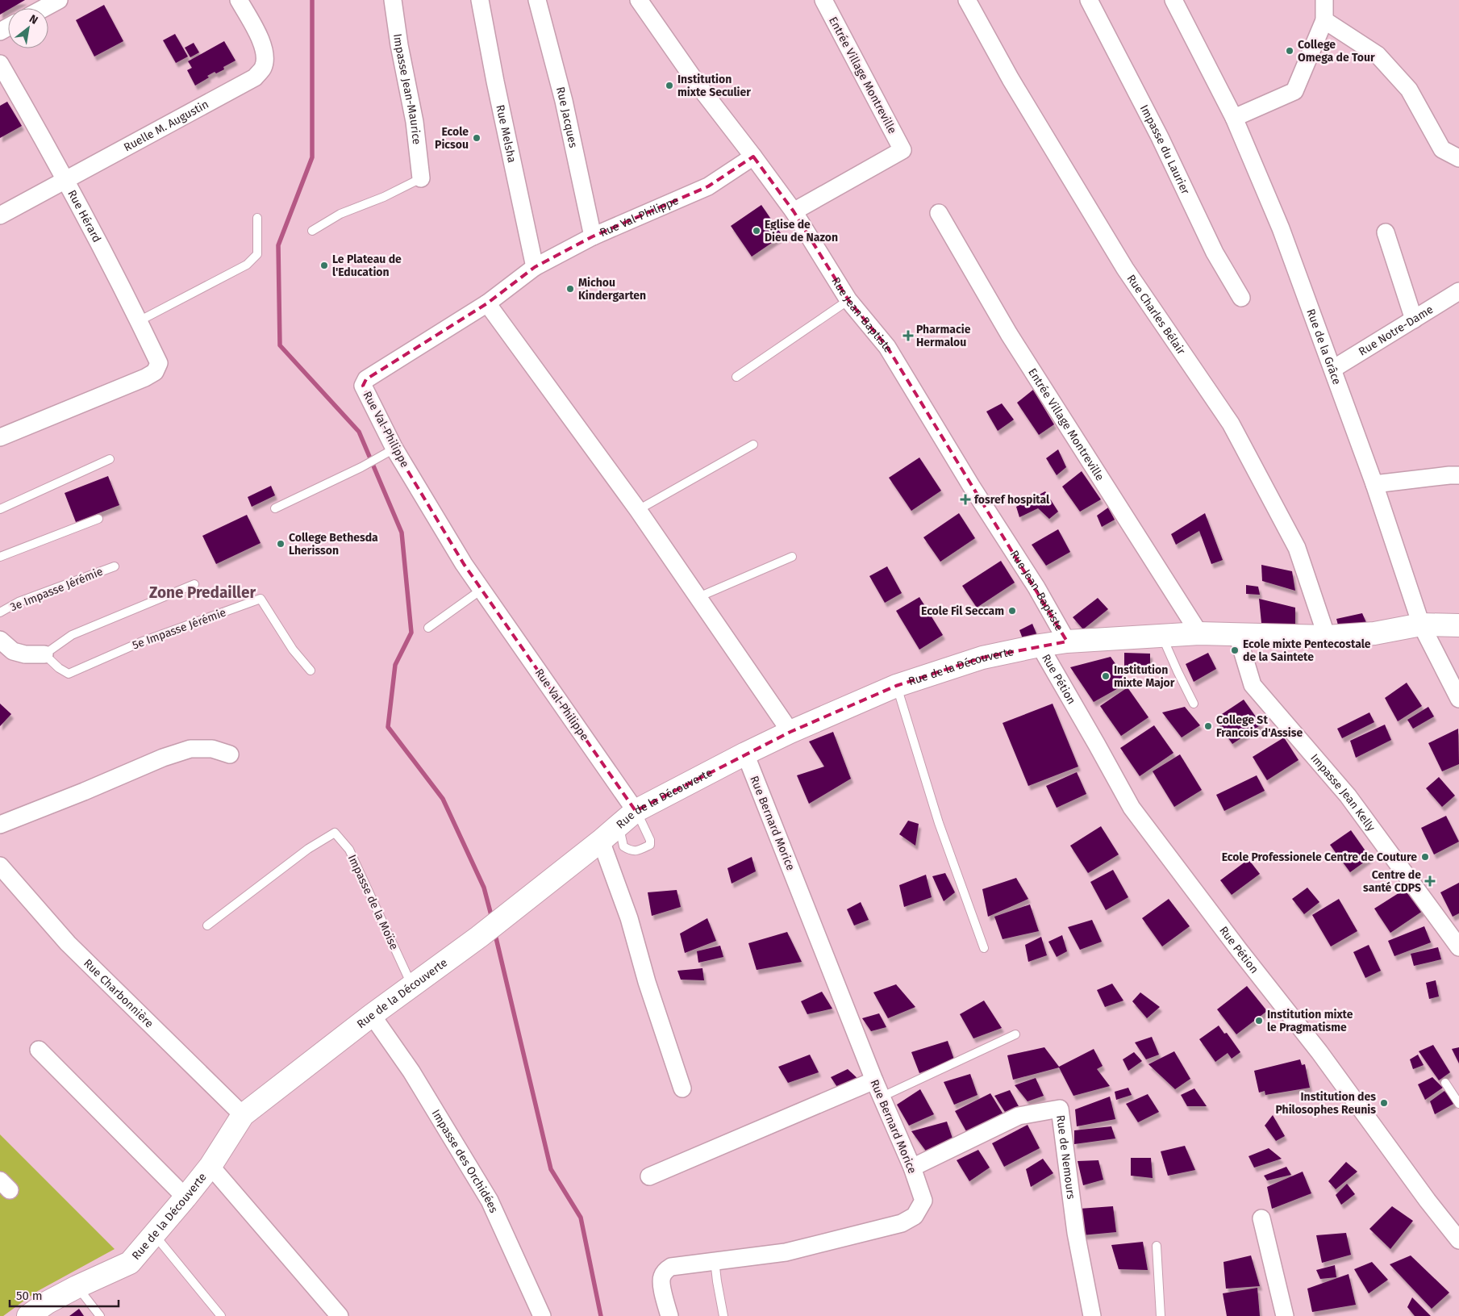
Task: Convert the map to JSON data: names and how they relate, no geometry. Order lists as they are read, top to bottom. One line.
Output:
{"streets":{"street":["Entrée Village Montreville","Impasse Jean-Maurice","Rue Jacques","Ruelle M. Augustin","Rue Melsha","Impasse du Laurier","Rue Hérard","Rue Val-Philippe","Rue Charles Bélair","Rue Jean-Baptiste","Rue Notre-Dame","Rue de la Grâce","Rue de la Découverte","Rue Pétion","Impasse Jean Kelly","Rue Bernard Morice","Rue Charbonnière","Rue de Nemours","Impasse des Orchidées"],"lane":["3e Impasse Jérémie","5e Impasse Jérémie","Impasse de la Moïse"]},"crossings":[["Entrée Village Montreville","Rue Jean-Baptiste"],["Entrée Village Montreville","Rue de la Découverte"],["Rue Jacques","Rue Val-Philippe"],["Ruelle M. Augustin","Rue Hérard"],["Rue Melsha","Rue Val-Philippe"],["Rue Val-Philippe","Rue Jean-Baptiste"],["Rue Val-Philippe","Rue de la Découverte"],["Rue Charles Bélair","Rue de la Découverte"],["Rue Jean-Baptiste","Rue de la Découverte"],["Rue Notre-Dame","Rue de la Grâce"],["Rue de la Grâce","Rue de la Découverte"],["Rue de la Découverte","Rue Pétion"],["Rue de la Découverte","Impasse Jean Kelly"],["Rue de la Découverte","Rue Bernard Morice"],["Rue de la Découverte","Impasse de la Moïse"],["Rue de la Découverte","Rue Charbonnière"],["Rue de la Découverte","Impasse des Orchidées"],["Rue Bernard Morice","Rue de Nemours"]],"districts":["Zone Predailler"],"places":{"other":["College Omega de Tour","Institution mixte Seculier","Ecole Picsou","Eglise de Dieu de Nazon","Le Plateau de l'Education","Michou Kindergarten","College Bethesda Lherisson","Ecole Fil Seccam","Ecole mixte Pentecostale de la Saintete","Institution mixte Major","College St Francois d'Assise","Ecole Professionele Centre de Couture","Institution mixte le Pragmatisme","Institution des Philosophes Reunis"],"health":["Pharmacie Hermalou","fosref hospital","Centre de santé CDPS"]},"scale_bar":"50 m","north":"top right"}
